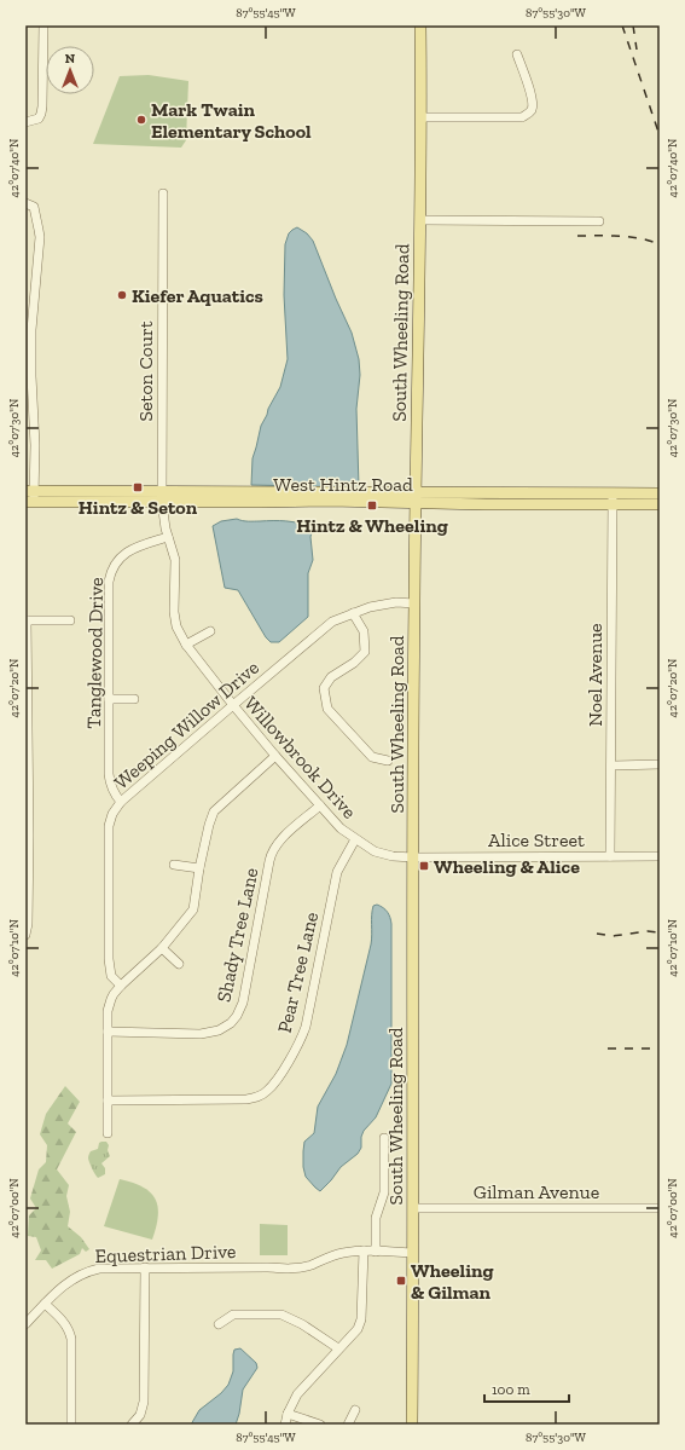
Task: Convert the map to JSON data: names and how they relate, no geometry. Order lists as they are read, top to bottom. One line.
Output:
{"streets":{"main road":["South Wheeling Road","West Hintz Road"],"street":["Seton Court","Tanglewood Drive","Noel Avenue","Weeping Willow Drive","Willowbrook Drive","Alice Street","Shady Tree Lane","Pear Tree Lane","Gilman Avenue","Equestrian Drive"]},"crossings":[["South Wheeling Road","West Hintz Road"],["South Wheeling Road","Weeping Willow Drive"],["South Wheeling Road","Willowbrook Drive"],["South Wheeling Road","Alice Street"],["South Wheeling Road","Gilman Avenue"],["South Wheeling Road","Equestrian Drive"],["Seton Court","West Hintz Road"],["Seton Court","Willowbrook Drive"],["West Hintz Road","Noel Avenue"],["West Hintz Road","Willowbrook Drive"],["Tanglewood Drive","Weeping Willow Drive"],["Tanglewood Drive","Willowbrook Drive"],["Noel Avenue","Alice Street"],["Weeping Willow Drive","Willowbrook Drive"],["Willowbrook Drive","Alice Street"],["Willowbrook Drive","Shady Tree Lane"],["Willowbrook Drive","Pear Tree Lane"]],"places":{"other":["Mark Twain Elementary School","Kiefer Aquatics"],"transit":["Hintz & Seton","Hintz & Wheeling","Wheeling & Alice","Wheeling & Gilman"]},"scale_bar":"100 m","north":"top","coordinates":["87°55'45\"W","87°55'30\"W","42°07'40\"N","42°07'30\"N","42°07'20\"N","42°07'10\"N","42°07'00\"N"]}
